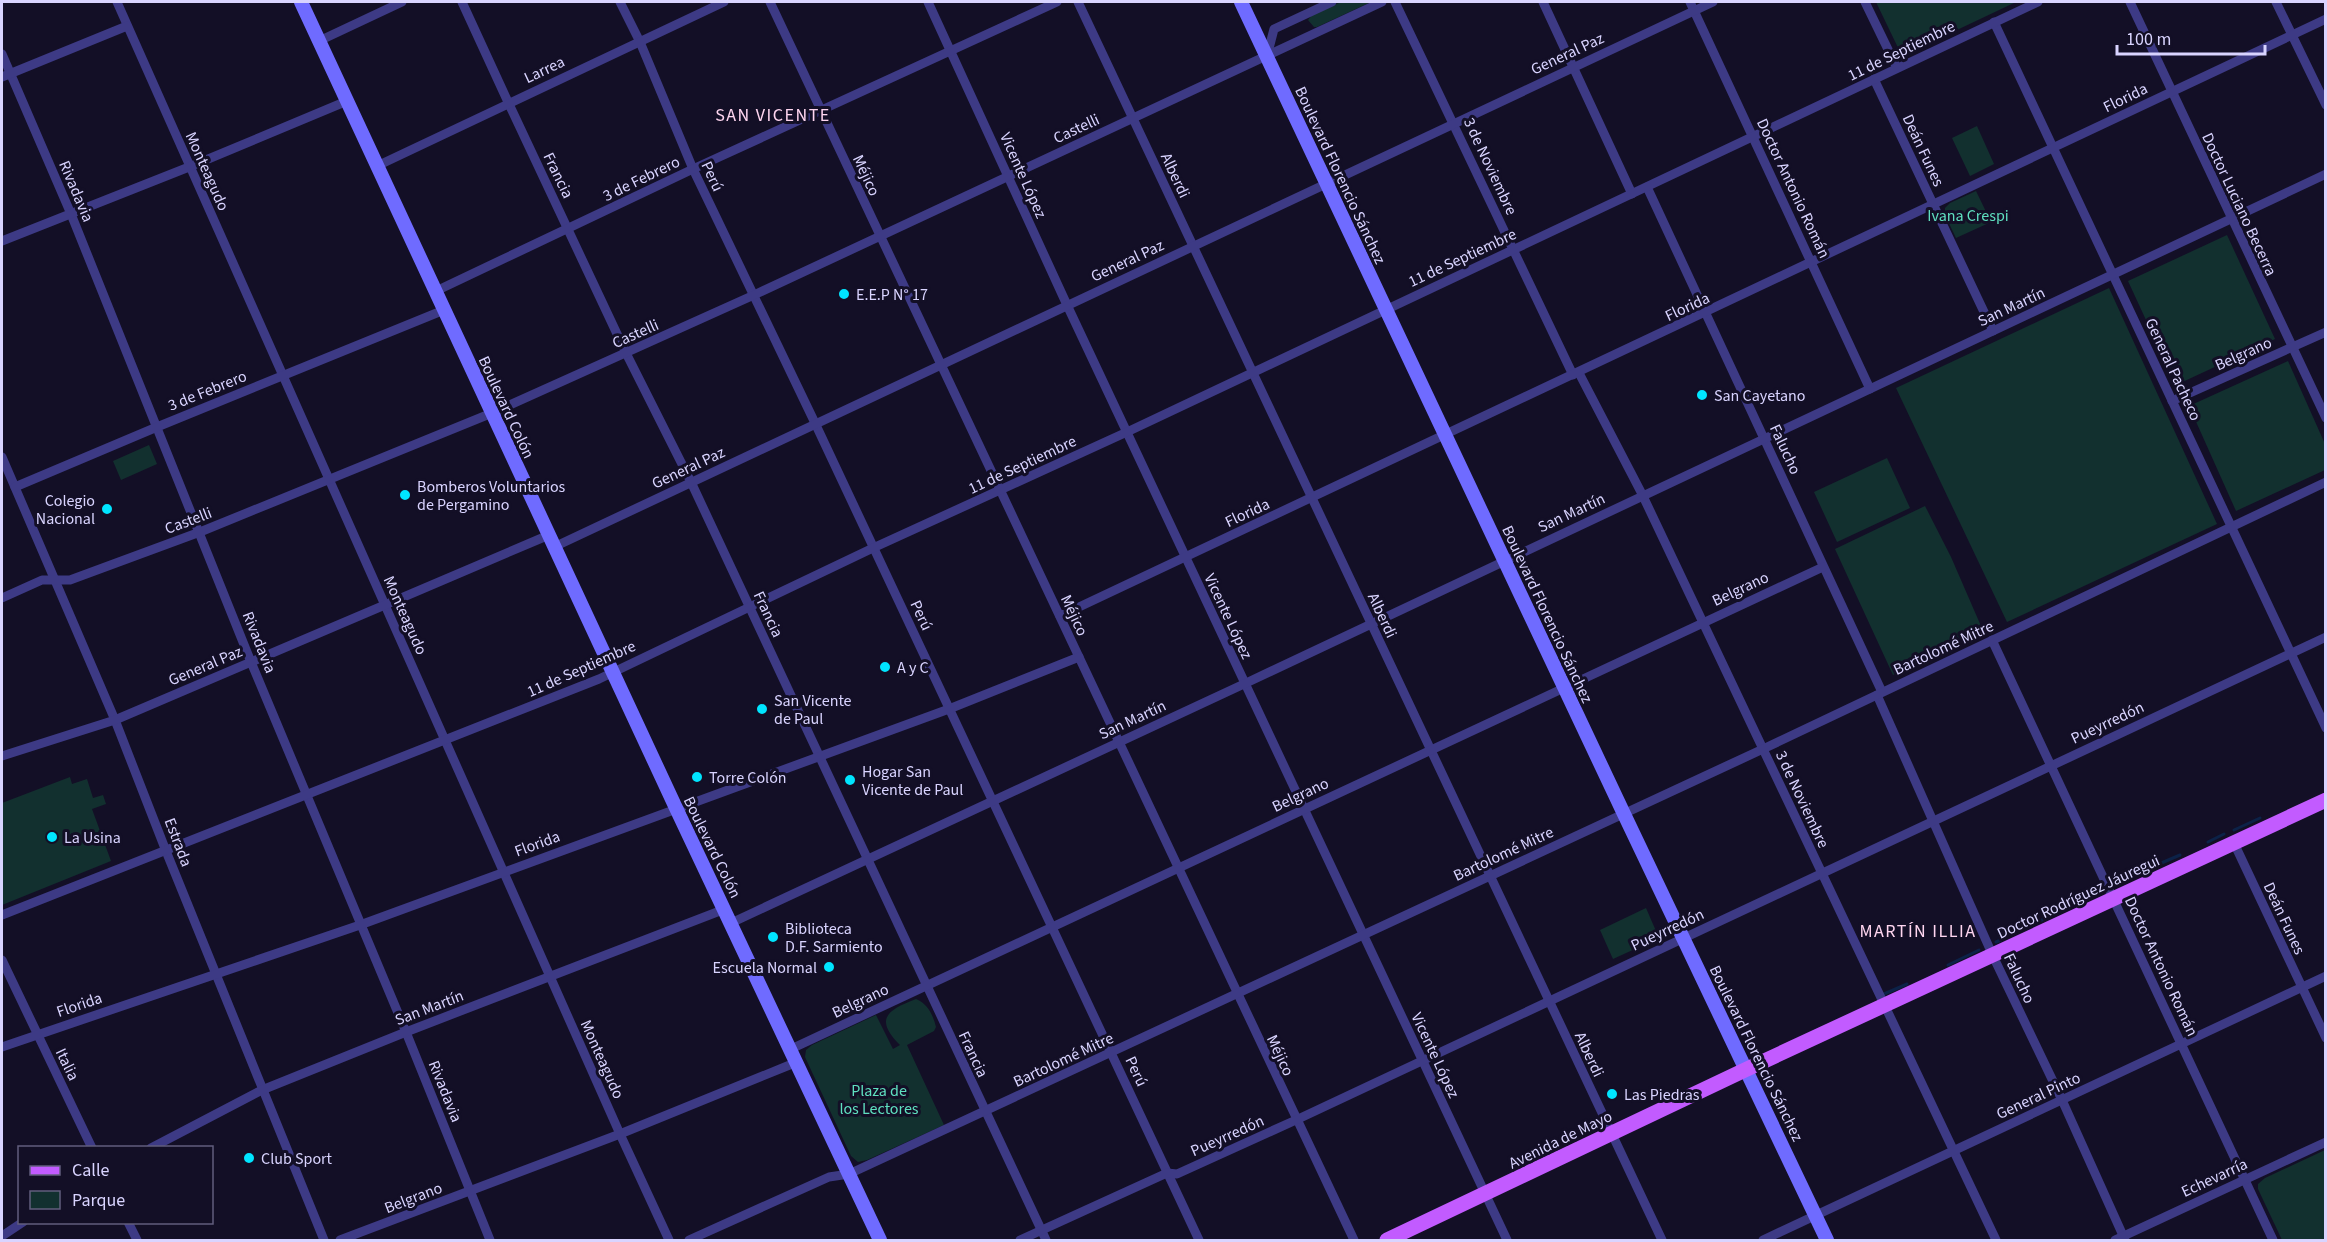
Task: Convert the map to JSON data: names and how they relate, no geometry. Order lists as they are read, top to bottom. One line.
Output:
{"streets":{"main road":["Boulevard Florencio Sánchez","Boulevard Colón","Doctor Rodríguez Jáuregui","Avenida de Mayo"],"street":["11 de Septiembre","General Paz","Larrea","Florida","Castelli","Deán Funes","3 de Noviembre","Monteagudo","Francia","Méjico","Vicente López","Alberdi","Perú","3 de Febrero","Doctor Antonio Román","Rivadavia","Doctor Luciano Becerra","San Martín","Belgrano","General Pacheco","Falucho","Bartolomé Mitre","Pueyrredón","Estrada","Italia","General Pinto","Echevarría"]},"crossings":[["11 de Septiembre","Deán Funes"],["11 de Septiembre","3 de Noviembre"],["11 de Septiembre","Monteagudo"],["11 de Septiembre","Francia"],["11 de Septiembre","Méjico"],["11 de Septiembre","Vicente López"],["11 de Septiembre","Alberdi"],["11 de Septiembre","Boulevard Florencio Sánchez"],["11 de Septiembre","Perú"],["11 de Septiembre","Doctor Antonio Román"],["11 de Septiembre","Rivadavia"],["11 de Septiembre","General Pacheco"],["11 de Septiembre","Boulevard Colón"],["11 de Septiembre","Falucho"],["11 de Septiembre","Estrada"],["General Paz","3 de Noviembre"],["General Paz","Monteagudo"],["General Paz","Francia"],["General Paz","Méjico"],["General Paz","Vicente López"],["General Paz","Alberdi"],["General Paz","Boulevard Florencio Sánchez"],["General Paz","Perú"],["General Paz","Doctor Antonio Román"],["General Paz","Rivadavia"],["General Paz","Boulevard Colón"],["General Paz","Estrada"],["Larrea","Francia"],["Larrea","Perú"],["Larrea","Boulevard Colón"],["Florida","Deán Funes"],["Florida","3 de Noviembre"],["Florida","Monteagudo"],["Florida","Francia"],["Florida","Méjico"],["Florida","Vicente López"],["Florida","Alberdi"],["Florida","Boulevard Florencio Sánchez"],["Florida","Perú"],["Florida","Doctor Antonio Román"],["Florida","Rivadavia"],["Florida","Doctor Luciano Becerra"],["Florida","General Pacheco"],["Florida","Boulevard Colón"],["Florida","Falucho"],["Florida","Estrada"],["Florida","Italia"],["Castelli","Monteagudo"],["Castelli","Francia"],["Castelli","Méjico"],["Castelli","Vicente López"],["Castelli","Alberdi"],["Castelli","Boulevard Florencio Sánchez"],["Castelli","Perú"],["Castelli","Rivadavia"],["Castelli","Boulevard Colón"],["Castelli","Estrada"],["Deán Funes","San Martín"],["Deán Funes","Doctor Rodríguez Jáuregui"],["Deán Funes","General Pinto"],["3 de Noviembre","San Martín"],["3 de Noviembre","Belgrano"],["3 de Noviembre","Bartolomé Mitre"],["3 de Noviembre","Pueyrredón"],["3 de Noviembre","Doctor Rodríguez Jáuregui"],["3 de Noviembre","General Pinto"],["Monteagudo","3 de Febrero"],["Monteagudo","San Martín"],["Monteagudo","Belgrano"],["Francia","3 de Febrero"],["Francia","San Martín"],["Francia","Belgrano"],["Francia","Bartolomé Mitre"],["Francia","Pueyrredón"],["Méjico","3 de Febrero"],["Méjico","San Martín"],["Méjico","Belgrano"],["Méjico","Bartolomé Mitre"],["Méjico","Pueyrredón"],["Vicente López","3 de Febrero"],["Vicente López","San Martín"],["Vicente López","Belgrano"],["Vicente López","Bartolomé Mitre"],["Vicente López","Pueyrredón"],["Vicente López","Avenida de Mayo"],["Alberdi","San Martín"],["Alberdi","Belgrano"],["Alberdi","Bartolomé Mitre"],["Alberdi","Pueyrredón"],["Alberdi","Avenida de Mayo"],["Boulevard Florencio Sánchez","San Martín"],["Boulevard Florencio Sánchez","Belgrano"],["Boulevard Florencio Sánchez","Bartolomé Mitre"],["Boulevard Florencio Sánchez","Pueyrredón"],["Boulevard Florencio Sánchez","Doctor Rodríguez Jáuregui"],["Boulevard Florencio Sánchez","General Pinto"],["Boulevard Florencio Sánchez","Avenida de Mayo"],["Perú","3 de Febrero"],["Perú","San Martín"],["Perú","Belgrano"],["Perú","Bartolomé Mitre"],["Perú","Pueyrredón"],["3 de Febrero","Rivadavia"],["3 de Febrero","Boulevard Colón"],["3 de Febrero","Estrada"],["Doctor Antonio Román","San Martín"],["Doctor Antonio Román","Bartolomé Mitre"],["Doctor Antonio Román","Pueyrredón"],["Doctor Antonio Román","Doctor Rodríguez Jáuregui"],["Doctor Antonio Román","General Pinto"],["Doctor Antonio Román","Echevarría"],["Rivadavia","San Martín"],["Rivadavia","Belgrano"],["Doctor Luciano Becerra","San Martín"],["Doctor Luciano Becerra","Belgrano"],["San Martín","General Pacheco"],["San Martín","Boulevard Colón"],["San Martín","Falucho"],["San Martín","Estrada"],["Belgrano","General Pacheco"],["Belgrano","Boulevard Colón"],["Belgrano","Falucho"],["General Pacheco","Bartolomé Mitre"],["General Pacheco","Pueyrredón"],["Falucho","Bartolomé Mitre"],["Falucho","Pueyrredón"],["Falucho","Doctor Rodríguez Jáuregui"],["Falucho","General Pinto"],["Falucho","Echevarría"],["Doctor Rodríguez Jáuregui","Avenida de Mayo"]],"districts":["SAN VICENTE","MARTÍN ILLIA"],"parks":["Ivana Crespi","Plaza de los Lectores"],"places":["E.E.P N° 17","San Cayetano","Bomberos Voluntarios de Pergamino","Colegio Nacional","A y C","San Vicente de Paul","Torre Colón","Hogar San Vicente de Paul","La Usina","Biblioteca D.F. Sarmiento","Escuela Normal","Las Piedras","Club Sport"],"legend":["Calle","Parque"],"scale_bar":"100 m"}
